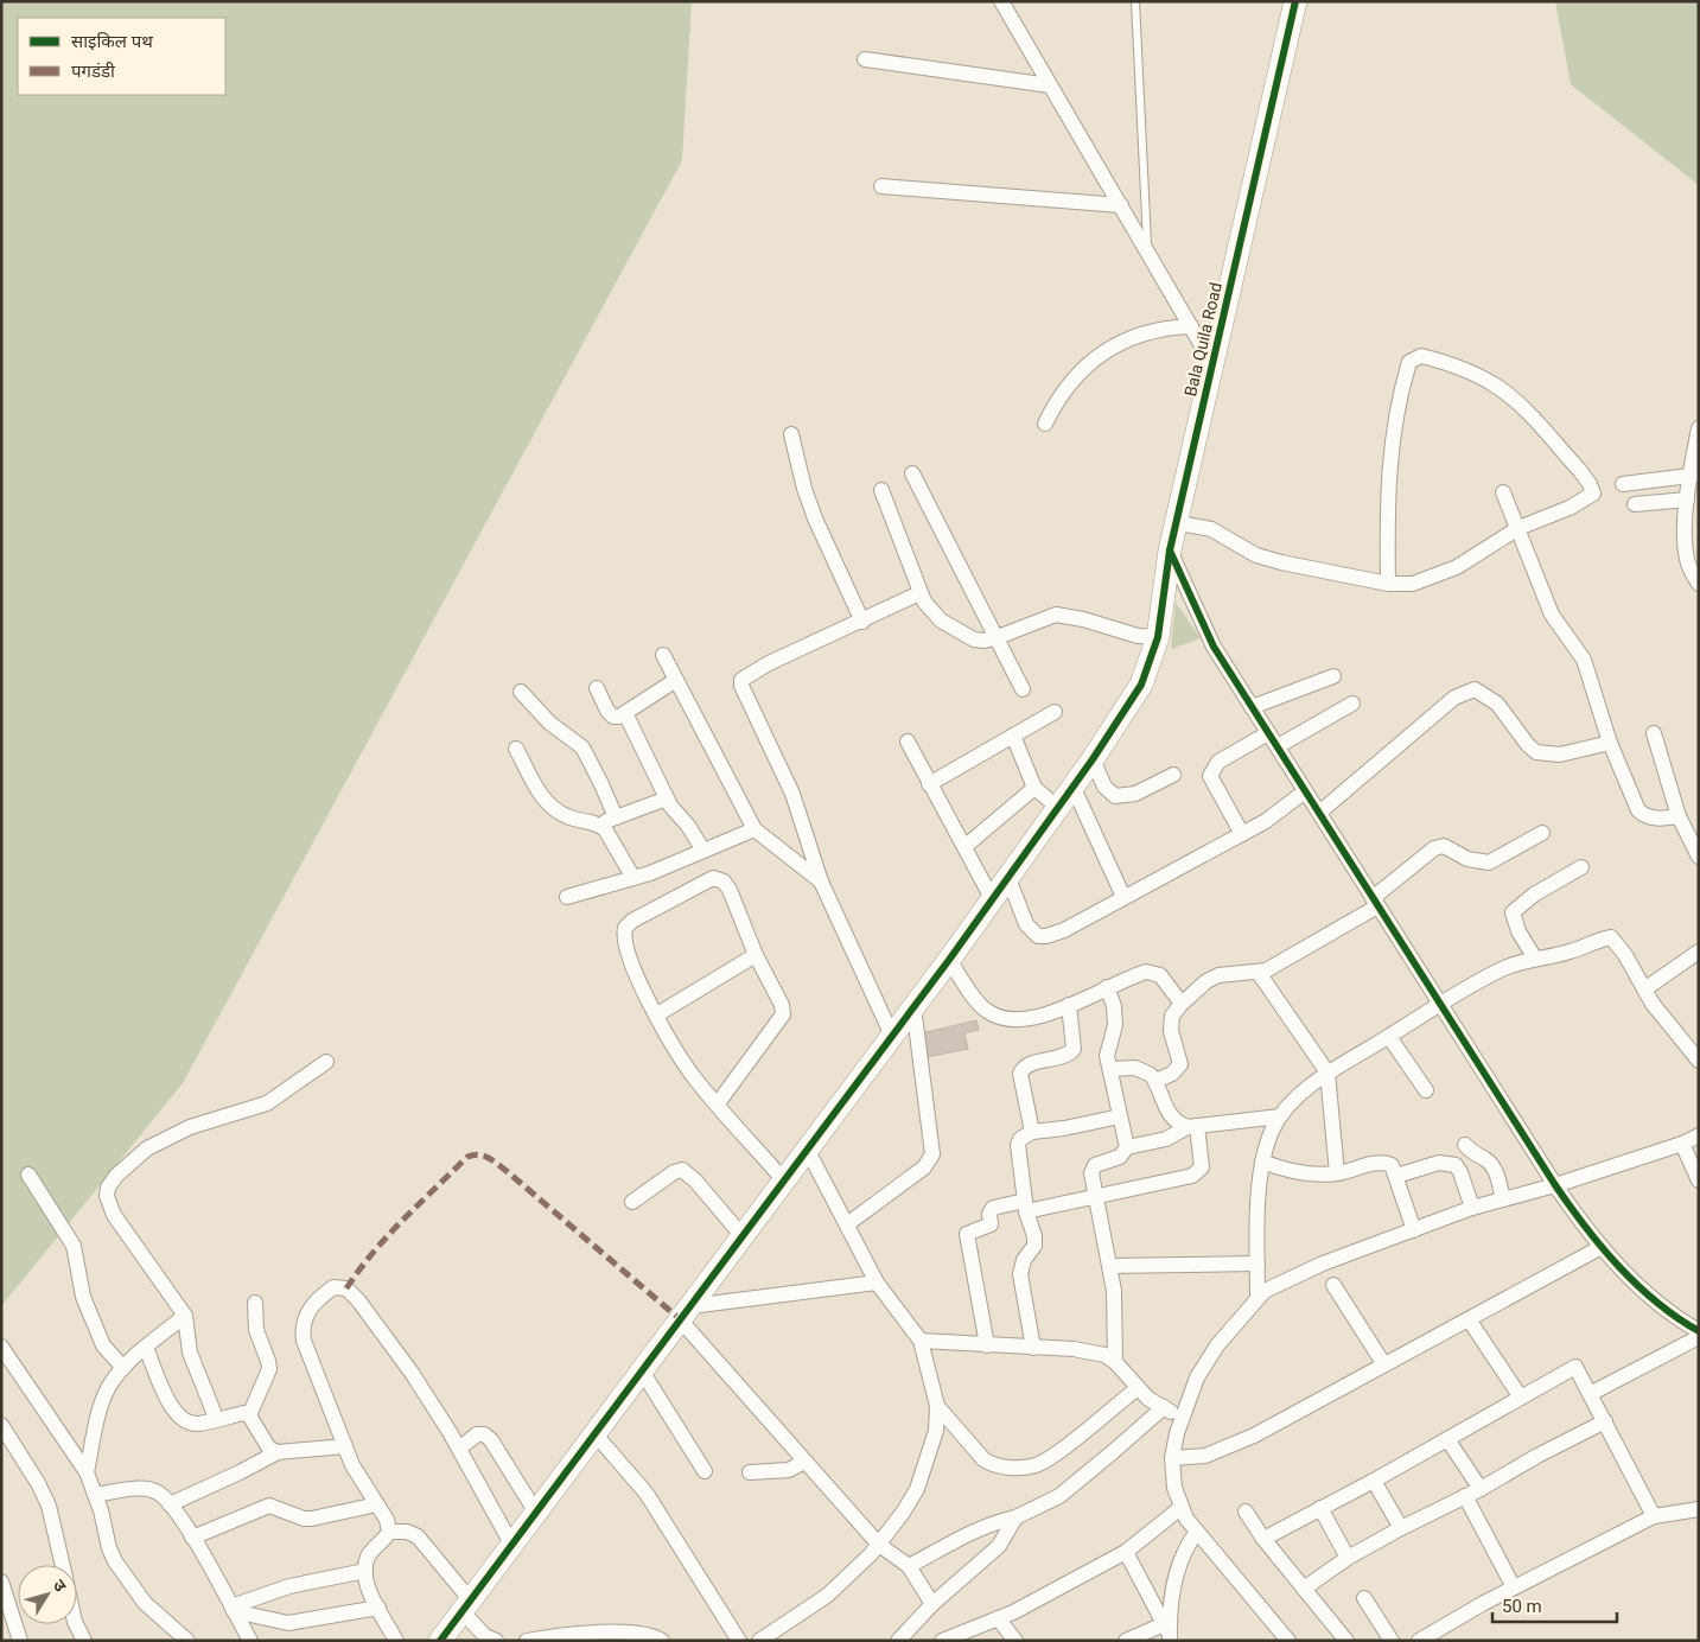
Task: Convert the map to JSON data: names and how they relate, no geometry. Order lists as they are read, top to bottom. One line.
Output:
{"streets":{"street":["Bala Quila Road"]},"legend":["साइकिल पथ","पगडंडी"],"scale_bar":"50 m","north":"top right"}
